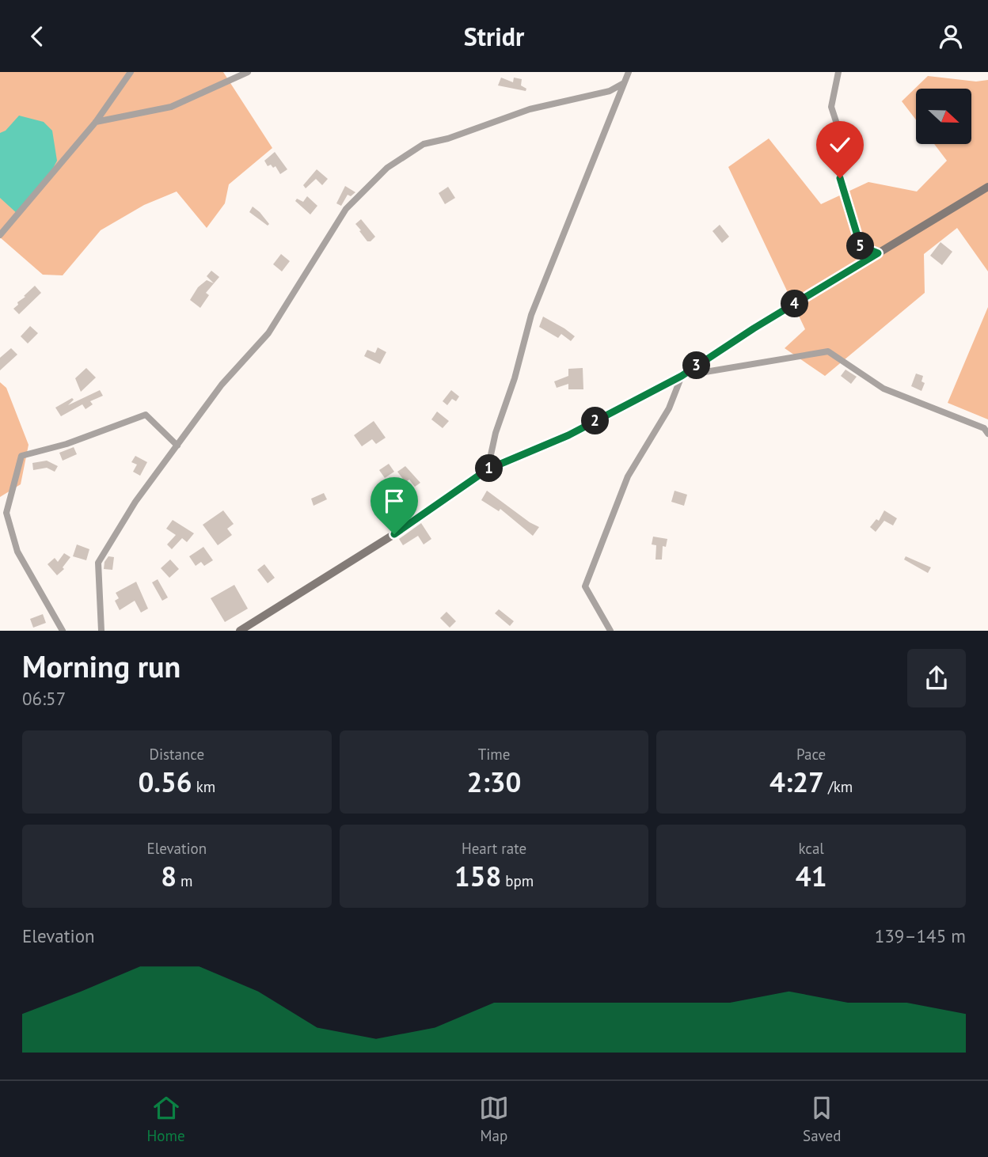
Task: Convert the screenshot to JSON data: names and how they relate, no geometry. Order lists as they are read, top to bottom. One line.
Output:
{"north":"right","page":{"header":"Stridr","pins":["5","4","3","2","1"],"heading":["Morning run","06:57"],"stats":[["Distance","0.56 km"],["Time","2:30"],["Pace","4:27 /km"],["Elevation","8 m"],["Heart rate","158 bpm"],["kcal","41"]],"chart":["Elevation","139–145 m"],"tabs":["Home","Map","Saved"]}}
